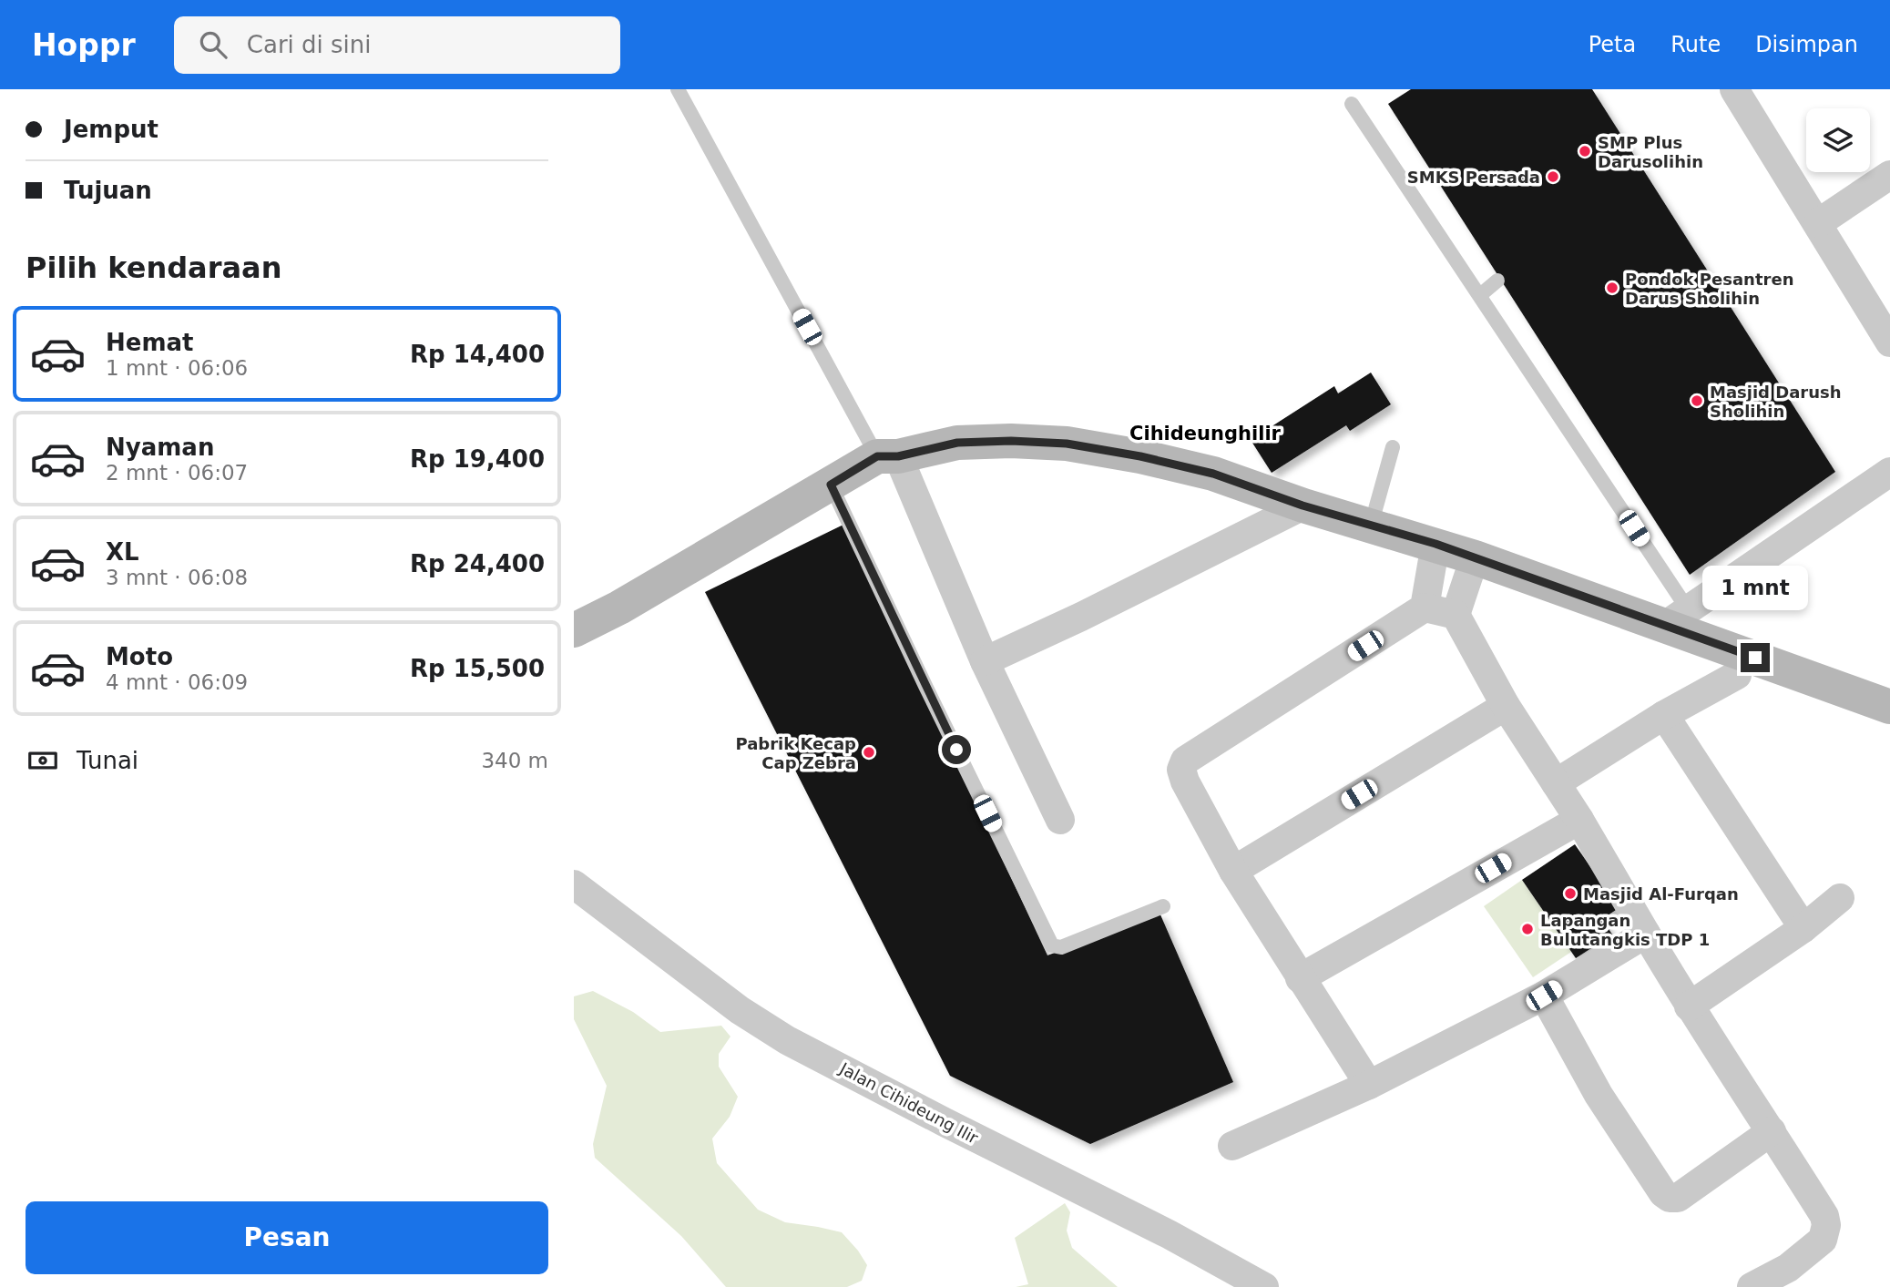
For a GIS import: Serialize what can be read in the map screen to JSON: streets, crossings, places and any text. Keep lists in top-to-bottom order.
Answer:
{
  "streets": {
    "street": ["Jalan Cihideung Ilir"]
  },
  "districts": ["Cihideunghilir"],
  "places": [
    "SMP Plus Darusolihin",
    "SMKS Persada",
    "Pondok Pesantren Darus Sholihin",
    "Masjid Darush Sholihin",
    "Pabrik Kecap Cap Zebra",
    "Masjid Al-Furqan",
    "Lapangan Bulutangkis TDP 1"
  ],
  "page": {
    "header": "Hoppr",
    "search": "Cari di sini",
    "nav": ["Peta", "Rute", "Disimpan"],
    "banner": ["Jemput", "Tujuan"],
    "heading": "Pilih kendaraan",
    "list": [
      {
        "name": "Hemat",
        "note": "1 mnt · 06:06",
        "value": "Rp 14,400"
      },
      {
        "name": "Nyaman",
        "note": "2 mnt · 06:07",
        "value": "Rp 19,400"
      },
      {
        "name": "XL",
        "note": "3 mnt · 06:08",
        "value": "Rp 24,400"
      },
      {
        "name": "Moto",
        "note": "4 mnt · 06:09",
        "value": "Rp 15,500"
      }
    ],
    "bubble": "1 mnt",
    "pay": ["Tunai", "340 m"],
    "buttons": "Pesan"
  }
}
